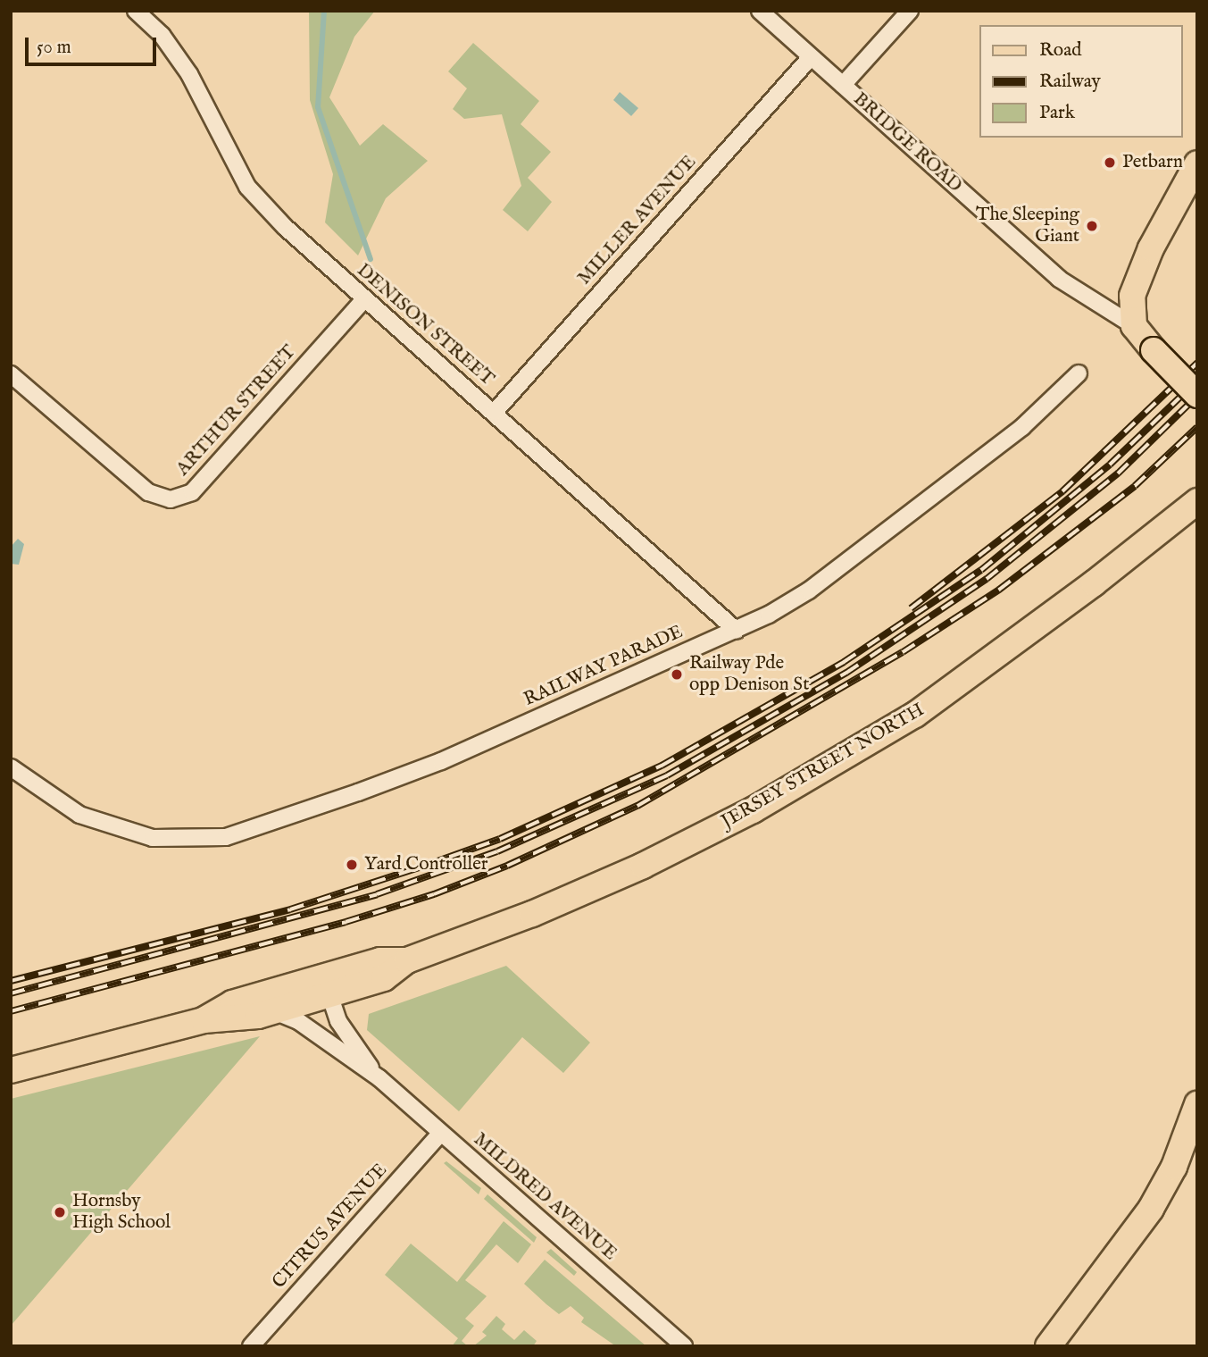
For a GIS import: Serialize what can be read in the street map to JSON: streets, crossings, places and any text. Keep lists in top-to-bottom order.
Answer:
{
  "streets": {
    "main road": ["BRIDGE ROAD", "JERSEY STREET NORTH"],
    "street": [
      "MILLER AVENUE",
      "DENISON STREET",
      "ARTHUR STREET",
      "RAILWAY PARADE",
      "MILDRED AVENUE",
      "CITRUS AVENUE"
    ]
  },
  "crossings": [
    ["BRIDGE ROAD", "MILLER AVENUE"],
    ["MILLER AVENUE", "DENISON STREET"],
    ["DENISON STREET", "ARTHUR STREET"],
    ["DENISON STREET", "RAILWAY PARADE"],
    ["JERSEY STREET NORTH", "MILDRED AVENUE"],
    ["MILDRED AVENUE", "CITRUS AVENUE"]
  ],
  "places": [
    "Petbarn",
    "The Sleeping Giant",
    "Railway Pde opp Denison St",
    "Yard Controller",
    "Hornsby High School"
  ],
  "legend": ["Road", "Railway", "Park"],
  "scale_bar": "50 m"
}
